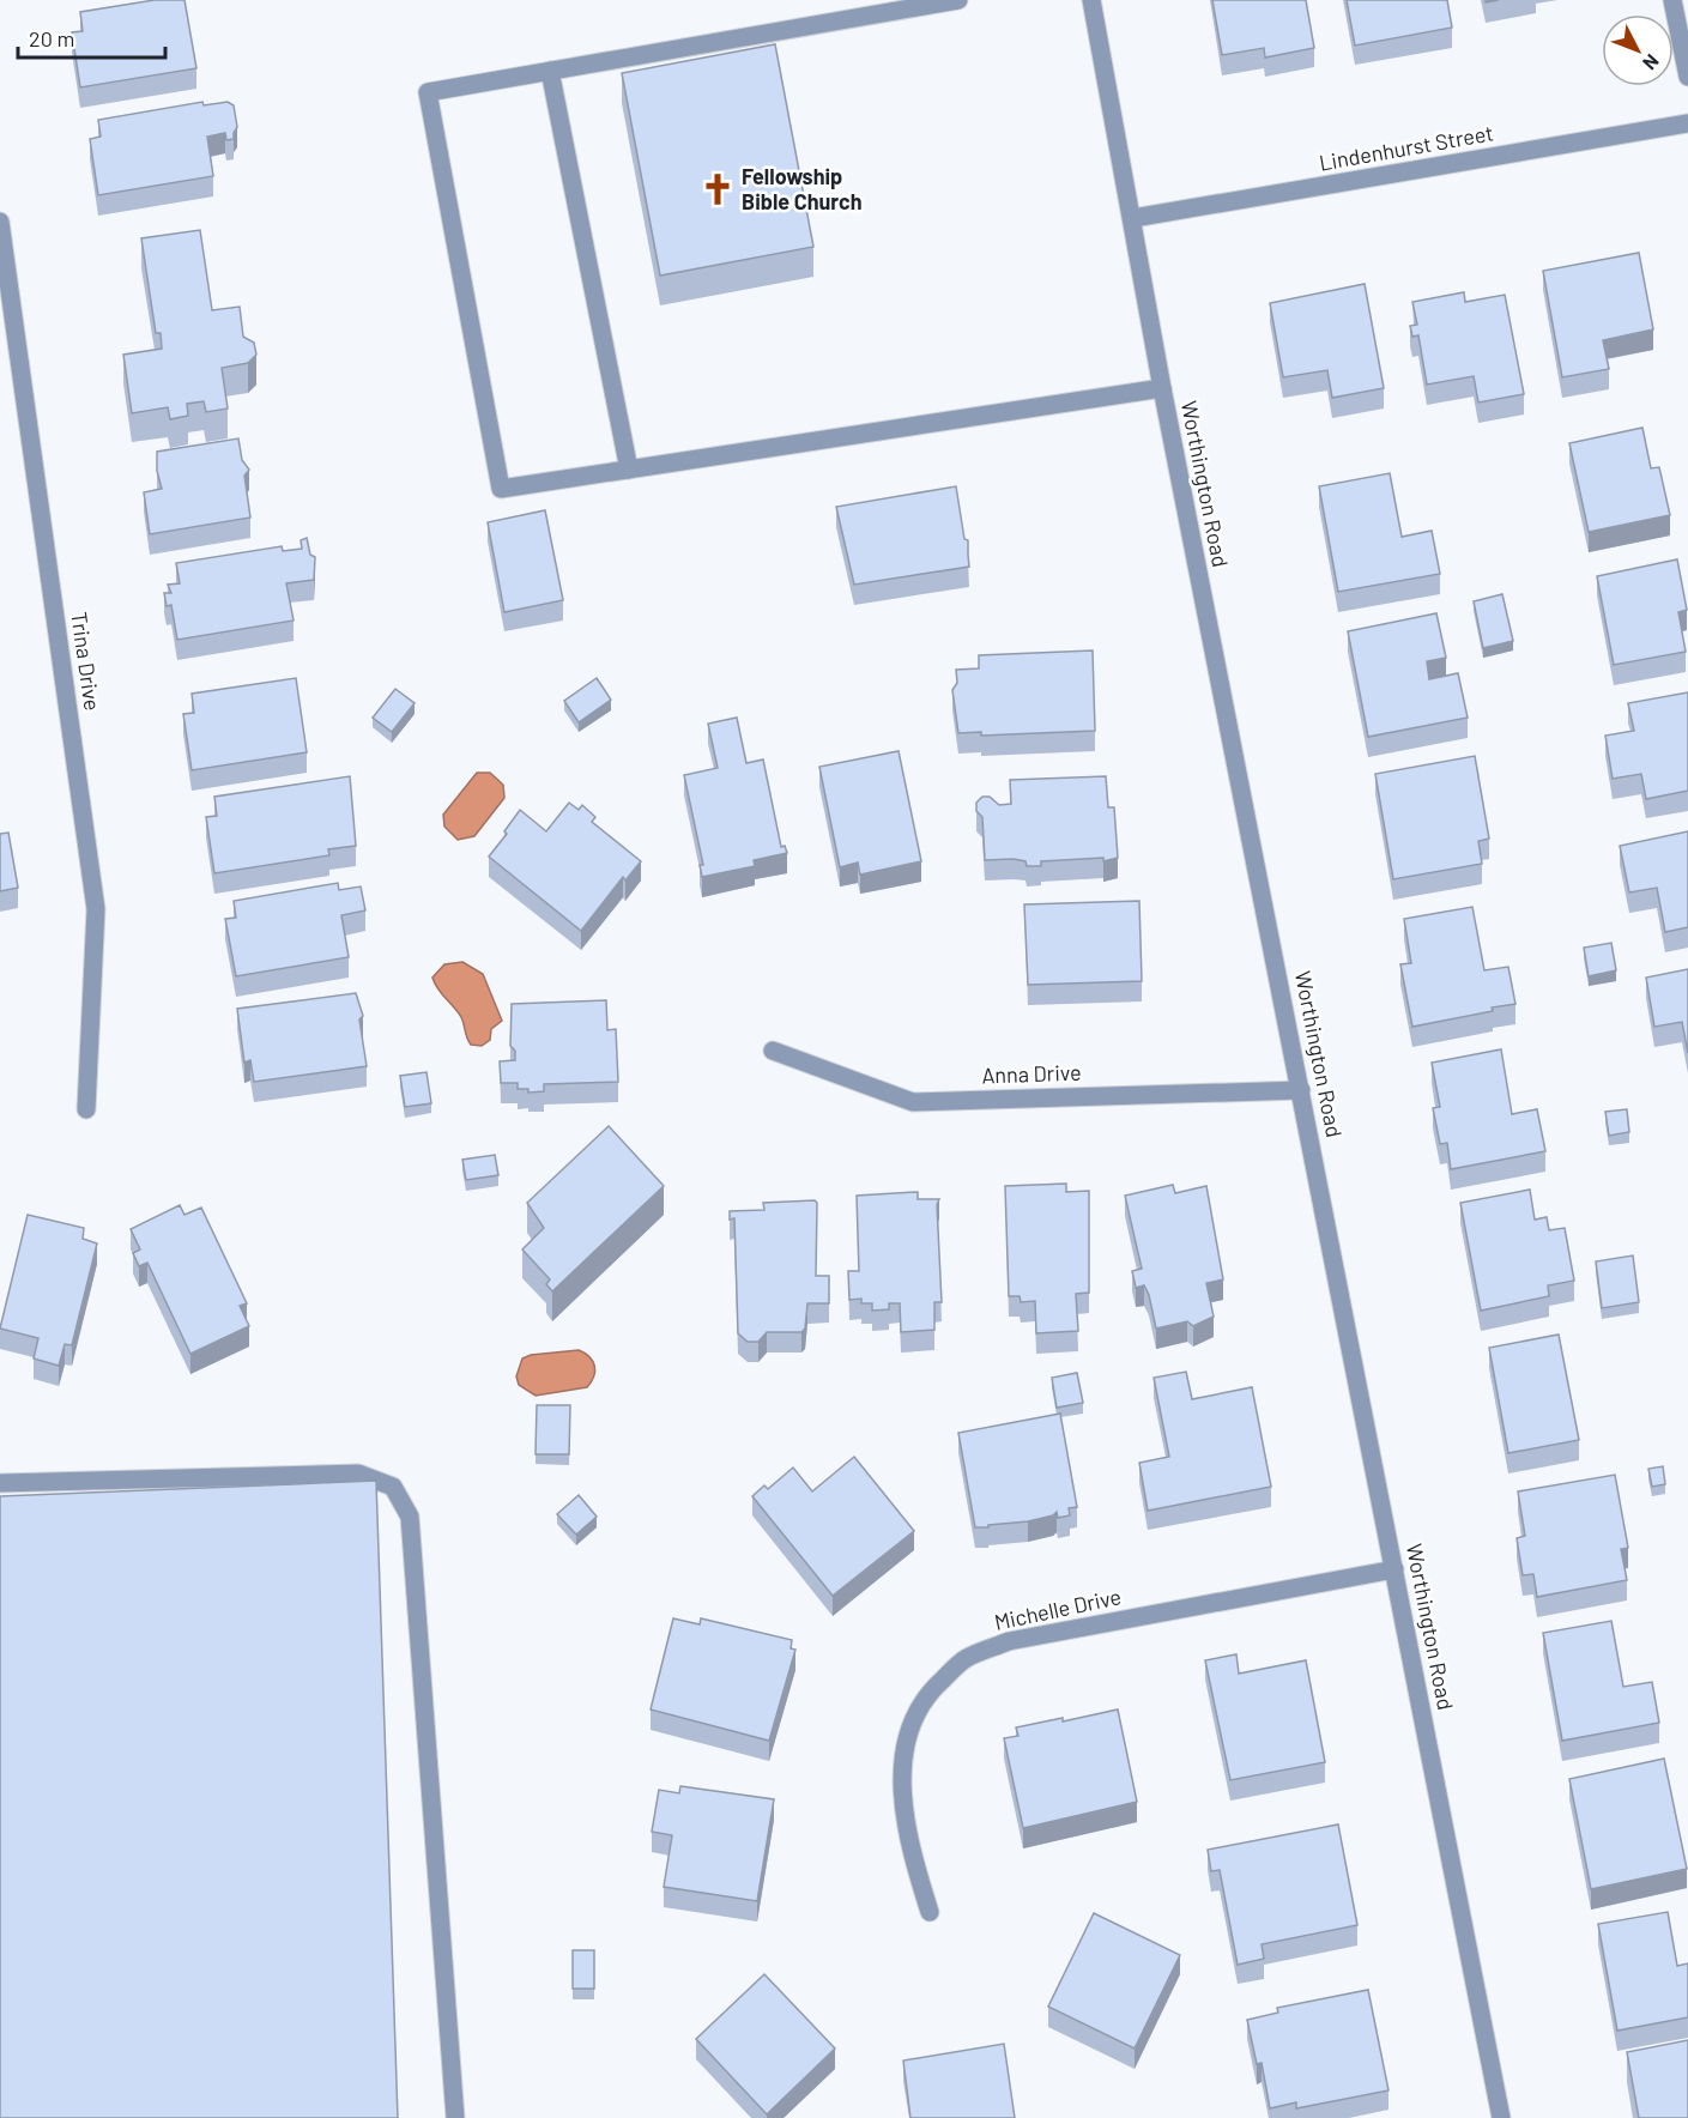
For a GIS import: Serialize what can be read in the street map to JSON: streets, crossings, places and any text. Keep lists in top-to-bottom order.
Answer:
{
  "streets": {
    "street": [
      "Lindenhurst Street",
      "Worthington Road",
      "Trina Drive",
      "Anna Drive",
      "Michelle Drive"
    ]
  },
  "crossings": [
    ["Lindenhurst Street", "Worthington Road"],
    ["Worthington Road", "Anna Drive"],
    ["Worthington Road", "Michelle Drive"]
  ],
  "places": {
    "church": ["Fellowship Bible Church"]
  },
  "scale_bar": "20 m",
  "north": "bottom right"
}
